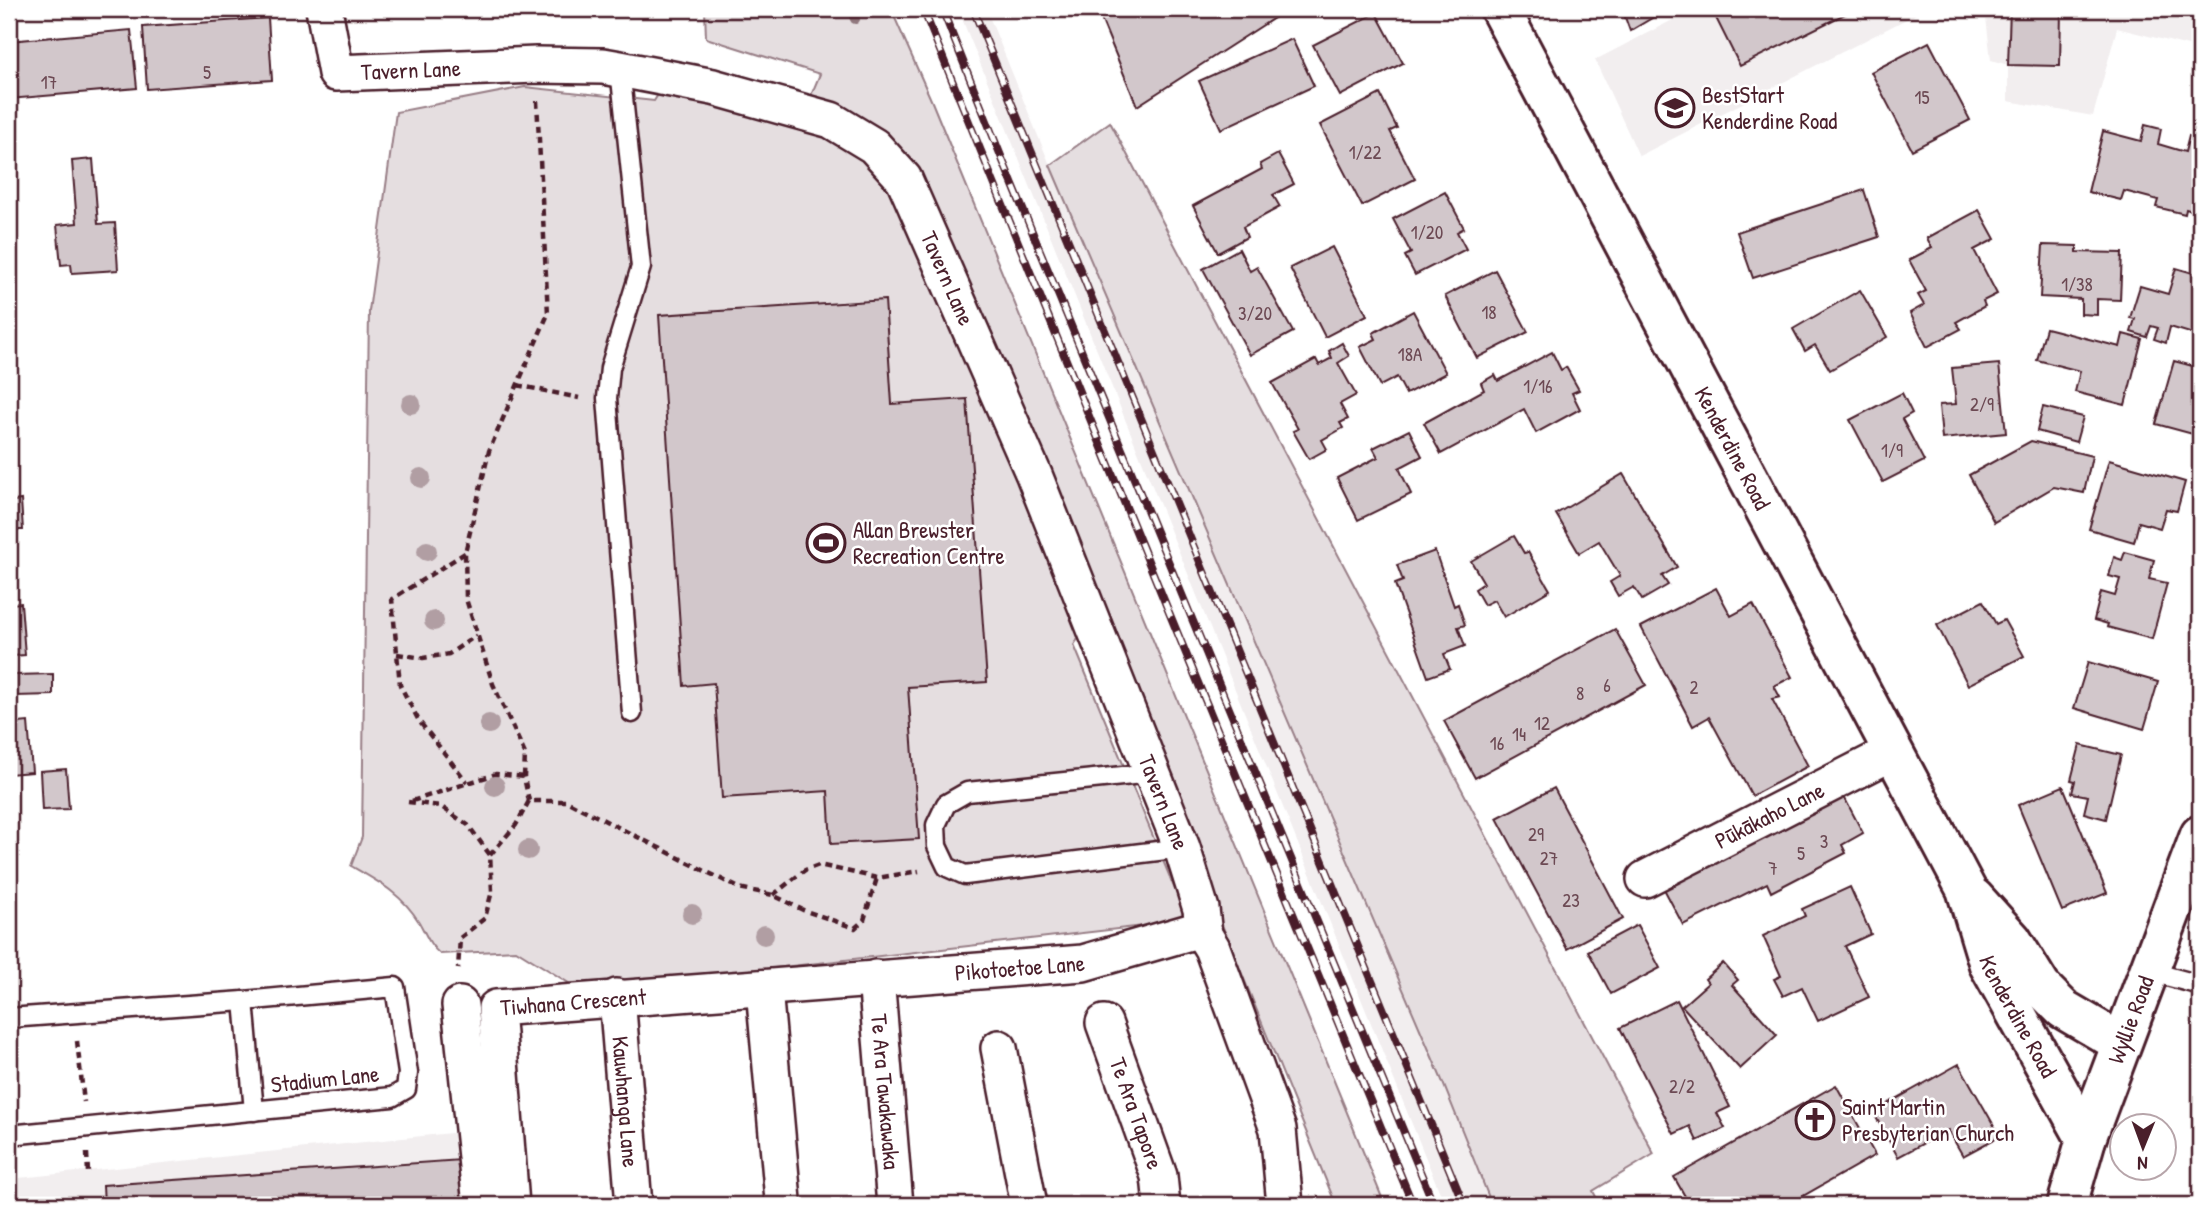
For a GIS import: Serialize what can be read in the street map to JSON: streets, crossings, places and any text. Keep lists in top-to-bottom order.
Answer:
{
  "streets": {
    "street": [
      "Tavern Lane",
      "Kenderdine Road",
      "Pūkākaho Lane",
      "Pikotoetoe Lane",
      "Tiwhana Crescent",
      "Wyllie Road",
      "Te Ara Tawakawaka",
      "Kauwhanga Lane",
      "Te Ara Tapore"
    ],
    "lane": ["Stadium Lane"]
  },
  "crossings": [
    ["Tavern Lane", "Pikotoetoe Lane"],
    ["Kenderdine Road", "Pūkākaho Lane"],
    ["Kenderdine Road", "Wyllie Road"],
    ["Pikotoetoe Lane", "Tiwhana Crescent"],
    ["Pikotoetoe Lane", "Te Ara Tawakawaka"],
    ["Tiwhana Crescent", "Kauwhanga Lane"]
  ],
  "places": {
    "school or university": ["BestStart Kenderdine Road"],
    "sports": ["Allan Brewster Recreation Centre"],
    "church": ["Saint Martin Presbyterian Church"]
  },
  "house_numbers": [
    "5",
    "17",
    "15",
    "1/22",
    "1/20",
    "1/38",
    "18",
    "3/20",
    "18A",
    "1/16",
    "2/9",
    "1/9",
    "6",
    "2",
    "8",
    "12",
    "14",
    "16",
    "29",
    "3",
    "5",
    "27",
    "7",
    "23",
    "2/2"
  ],
  "north": "bottom"
}
